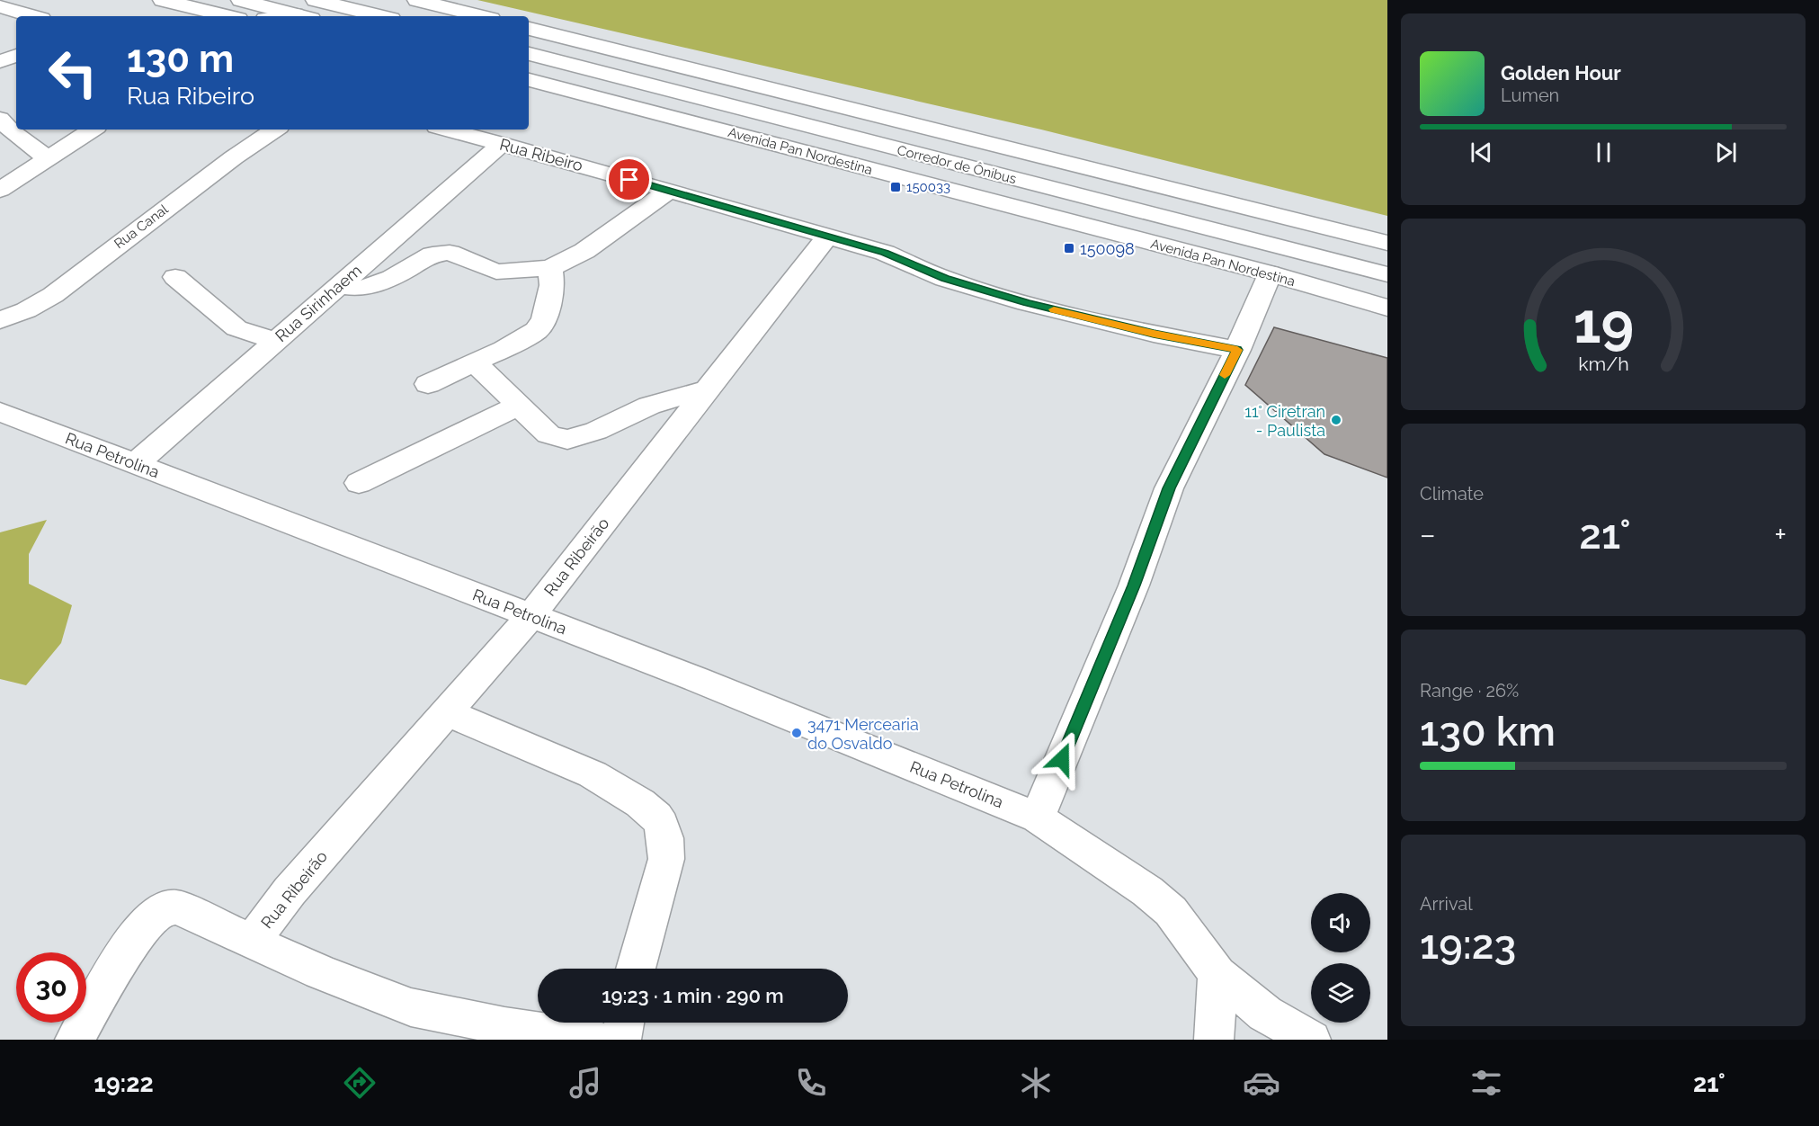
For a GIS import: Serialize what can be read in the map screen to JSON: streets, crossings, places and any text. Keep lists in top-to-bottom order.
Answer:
{
  "streets": {
    "main road": [
      "Avenida Pan Nordestina",
      "Rua Ribeiro",
      "Corredor de Ônibus",
      "Rua Canal",
      "Rua Sirinhaem",
      "Rua Petrolina",
      "Rua Ribeirão"
    ]
  },
  "crossings": [
    ["Rua Ribeiro", "Rua Sirinhaem"],
    ["Rua Ribeiro", "Rua Ribeirão"],
    ["Rua Sirinhaem", "Rua Petrolina"],
    ["Rua Petrolina", "Rua Ribeirão"]
  ],
  "places": {
    "transit": ["150033", "150098"],
    "other": ["11° Ciretran - Paulista", "3471 Mercearia do Osvaldo"]
  },
  "page": {
    "turn": ["130 m", "Rua Ribeiro"],
    "song": ["Golden Hour", "Lumen"],
    "tile": [
      "Climate",
      ["Range · 26%", "130 km"],
      ["Arrival", "19:23"]
    ],
    "heat": ["−", "21°", "+"],
    "limit": "30",
    "trip": "19:23 · 1 min · 290 m",
    "tabs": ["19:22", "21°"],
    "gauge": ["19", "km/h"]
  }
}
